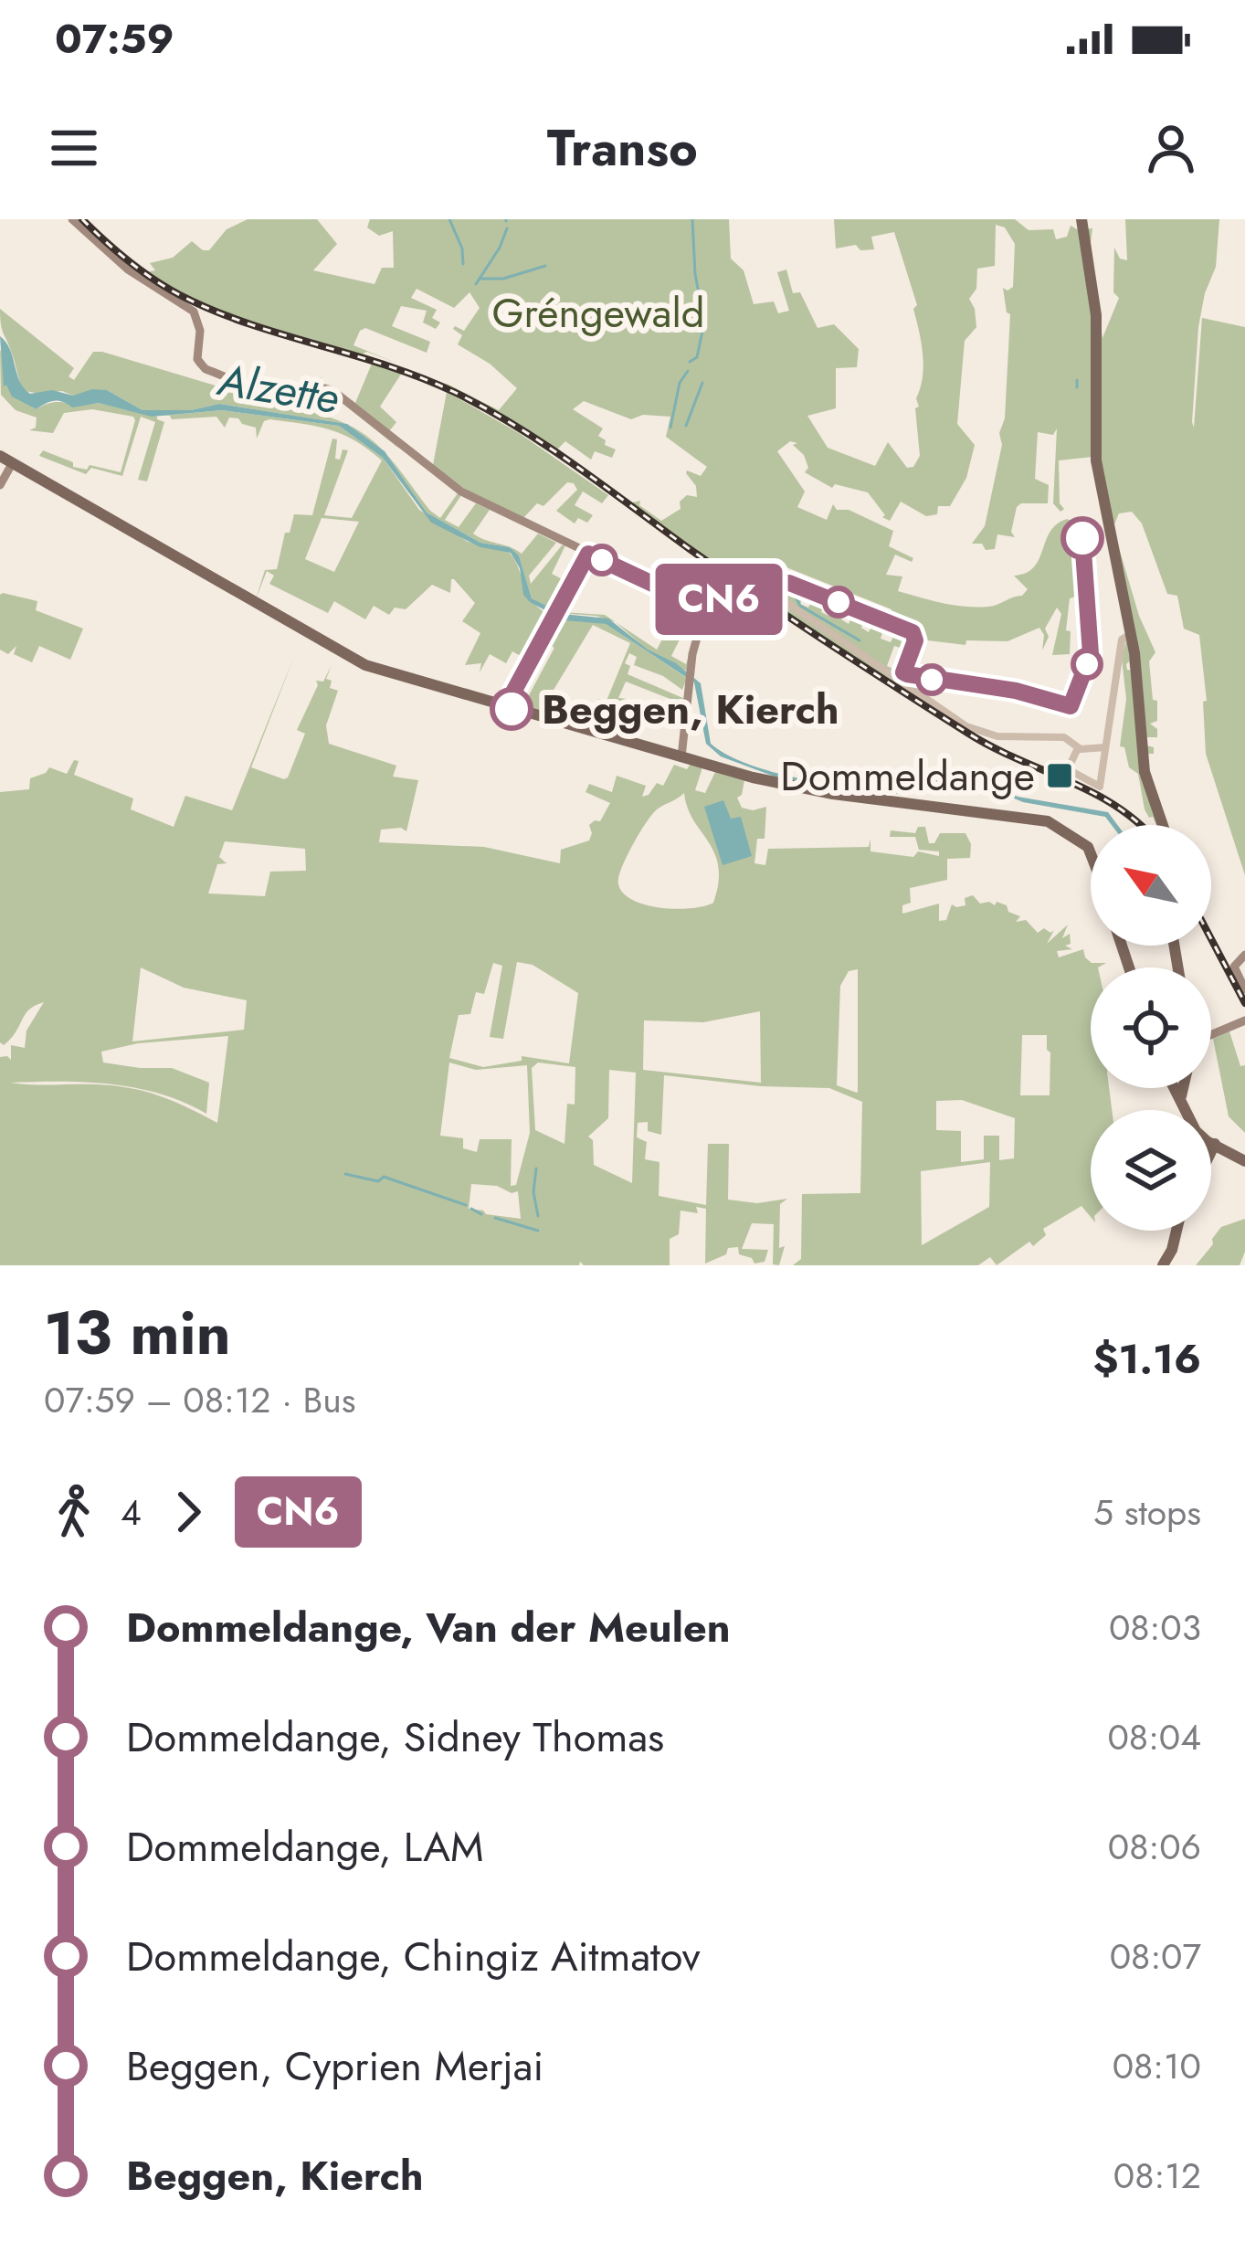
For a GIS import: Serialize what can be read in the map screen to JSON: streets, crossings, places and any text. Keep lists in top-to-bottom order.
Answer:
{
  "water": ["Alzette"],
  "parks": ["Gréngewald"],
  "places": {
    "other": ["Beggen, Kierch"],
    "transit": ["Dommeldange"]
  },
  "lines": ["bus line CN6"],
  "north": "top left",
  "page": {
    "status": "07:59",
    "header": "Transo",
    "on_map": "CN6",
    "heading": ["13 min", "07:59 – 08:12 · Bus", "$1.16"],
    "legs": ["4", "CN6", "5 stops"],
    "list": [
      {
        "name": "Dommeldange, Van der Meulen",
        "value": "08:03"
      },
      {
        "name": "Dommeldange, Sidney Thomas",
        "value": "08:04"
      },
      {
        "name": "Dommeldange, LAM",
        "value": "08:06"
      },
      {
        "name": "Dommeldange, Chingiz Aitmatov",
        "value": "08:07"
      },
      {
        "name": "Beggen, Cyprien Merjai",
        "value": "08:10"
      },
      {
        "name": "Beggen, Kierch",
        "value": "08:12"
      }
    ]
  }
}
